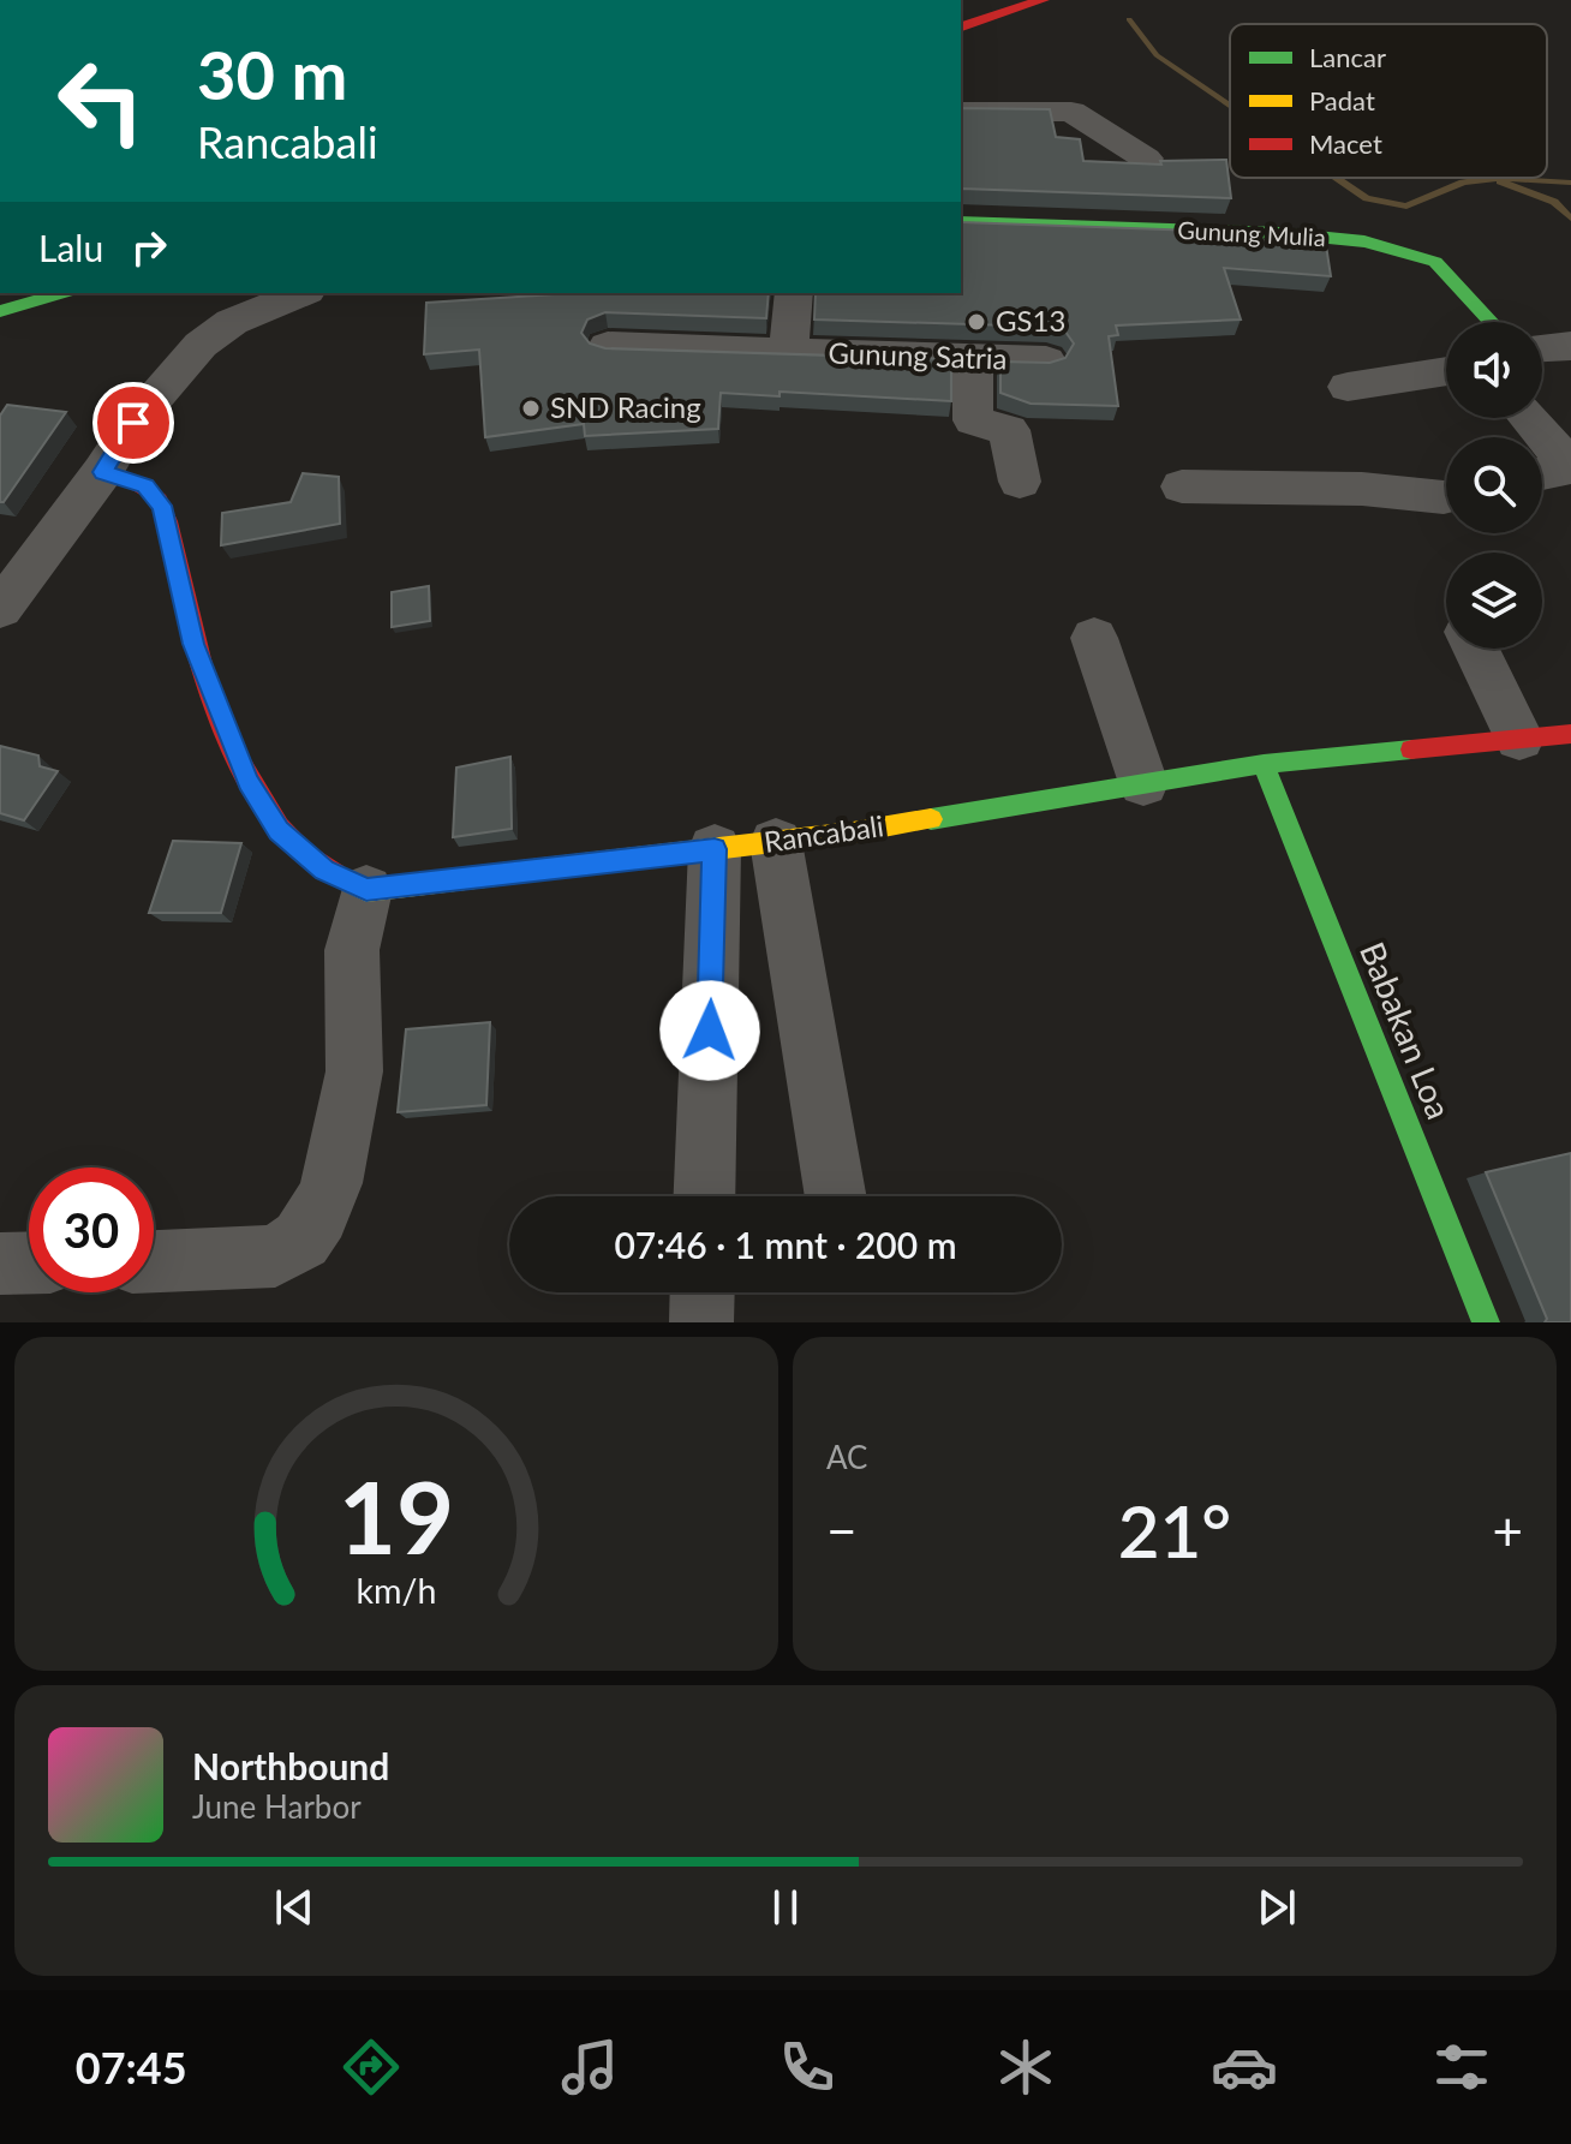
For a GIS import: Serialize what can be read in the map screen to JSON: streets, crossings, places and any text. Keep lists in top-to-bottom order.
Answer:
{
  "streets": {
    "main road": ["Gunung Mulia", "Rancabali", "Babakan Loa"],
    "street": ["Gunung Satria"]
  },
  "crossings": [
    ["Rancabali", "Babakan Loa"]
  ],
  "places": ["GS13", "SND Racing"],
  "legend": ["Lancar", "Padat", "Macet"],
  "page": {
    "turn": ["30 m", "Rancabali"],
    "then": "Lalu",
    "limit": "30",
    "trip": "07:46 · 1 mnt · 200 m",
    "tile": "AC",
    "heat": ["−", "21°", "+"],
    "song": ["Northbound", "June Harbor"],
    "tabs": "07:45",
    "gauge": ["19", "km/h"]
  }
}
